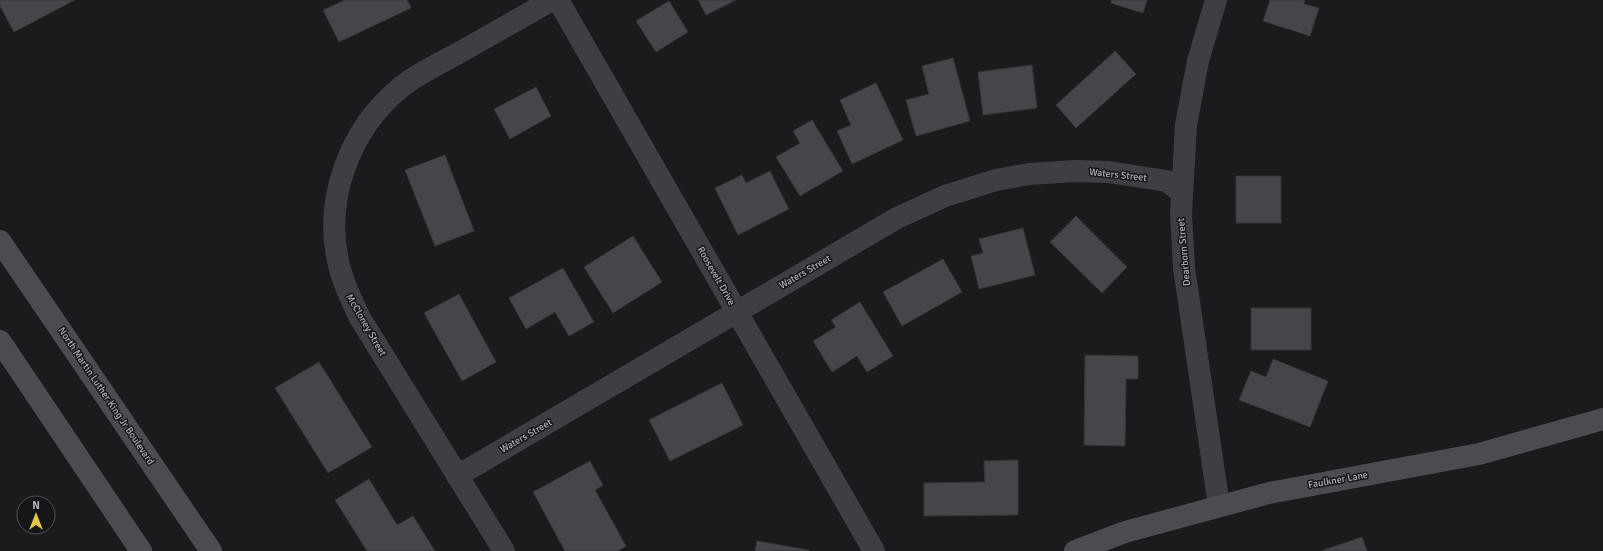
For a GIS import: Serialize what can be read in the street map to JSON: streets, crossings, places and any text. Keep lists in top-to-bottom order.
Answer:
{
  "streets": {
    "main road": ["North Martin Luther King Jr Boulevard", "Faulkner Lane"],
    "street": [
      "Waters Street",
      "Dearborn Street",
      "Roosevelt Drive",
      "McCloney Street"
    ]
  },
  "crossings": [
    ["Waters Street", "Dearborn Street"],
    ["Waters Street", "Roosevelt Drive"],
    ["Waters Street", "McCloney Street"],
    ["Dearborn Street", "Faulkner Lane"]
  ],
  "north": "top"
}
